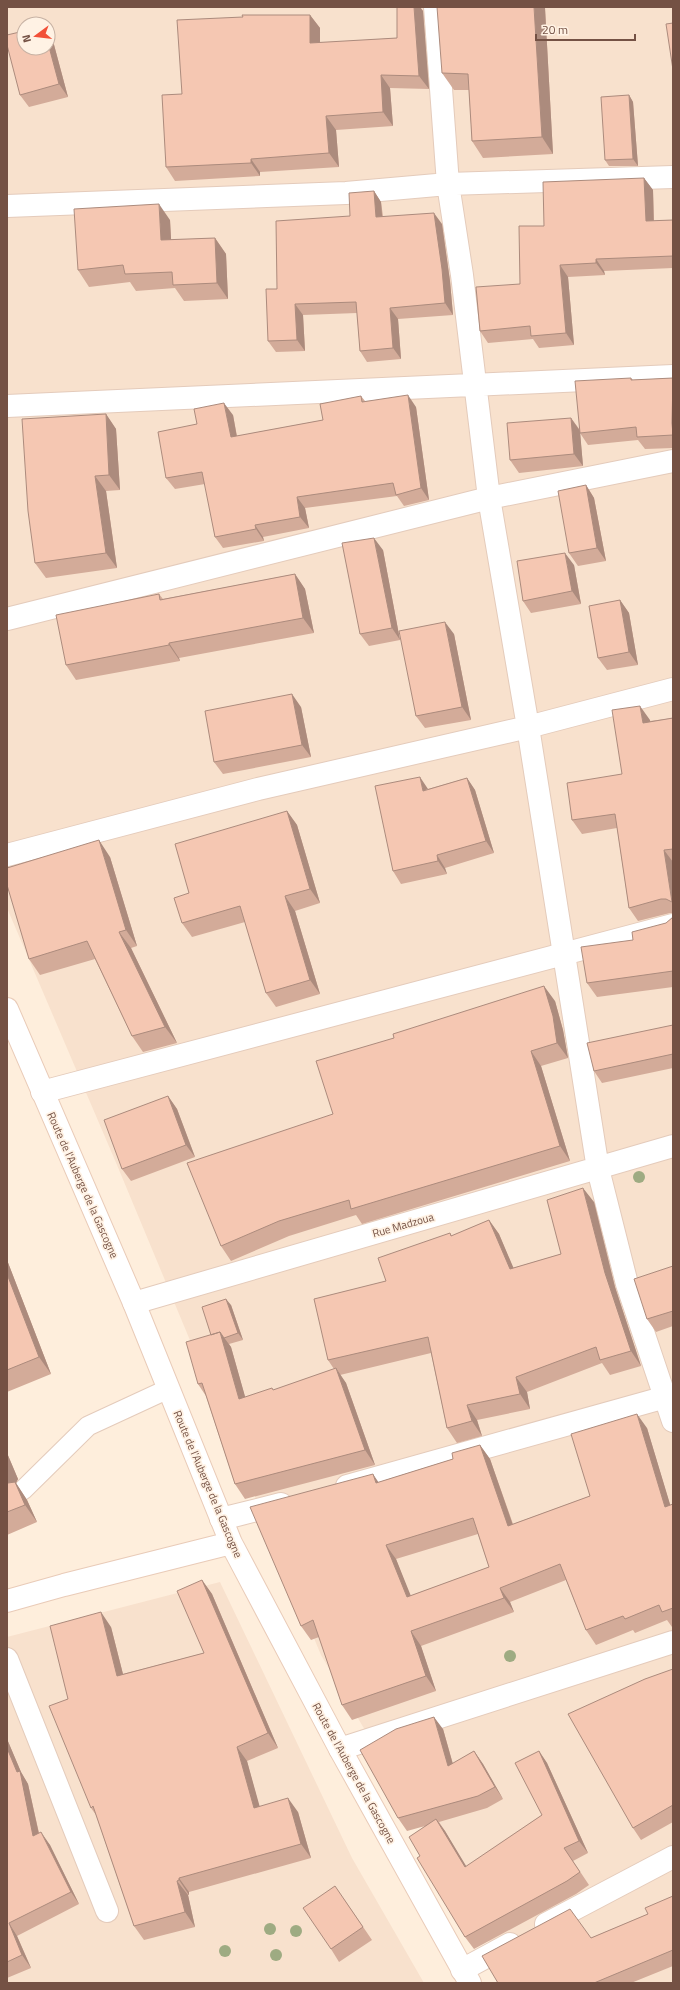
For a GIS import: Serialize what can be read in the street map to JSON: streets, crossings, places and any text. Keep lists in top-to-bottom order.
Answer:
{
  "streets": {
    "street": ["Route de l'Auberge de la Gascogne", "Rue Madzoua"]
  },
  "crossings": [
    ["Route de l'Auberge de la Gascogne", "Rue Madzoua"]
  ],
  "scale_bar": "20 m",
  "north": "left"
}
